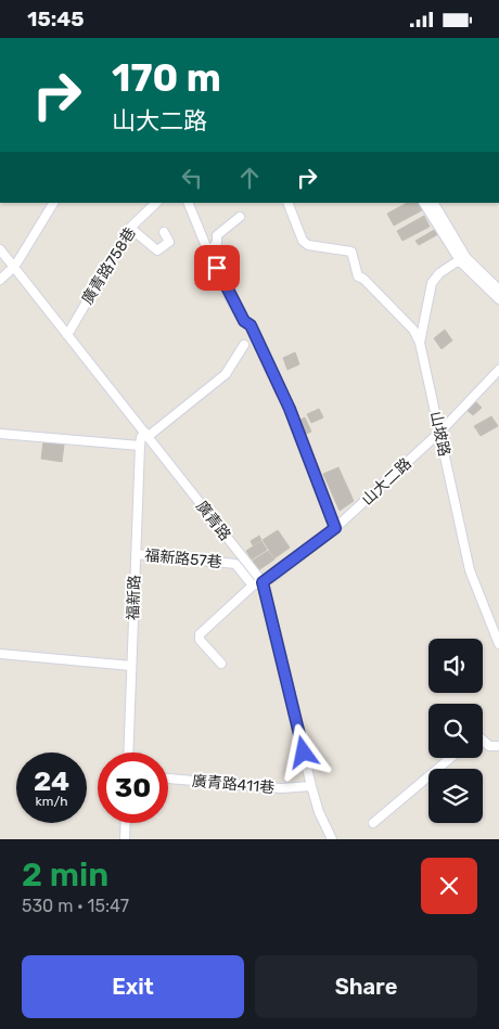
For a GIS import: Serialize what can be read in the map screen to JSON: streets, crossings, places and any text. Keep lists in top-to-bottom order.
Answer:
{
  "streets": {
    "street": [
      "廣青路758巷",
      "山坡路",
      "山大二路",
      "廣青路",
      "福新路57巷",
      "福新路",
      "廣青路411巷"
    ]
  },
  "crossings": [
    ["廣青路758巷", "廣青路"],
    ["山坡路", "山大二路"],
    ["山大二路", "廣青路"],
    ["山大二路", "福新路57巷"],
    ["廣青路", "福新路"],
    ["廣青路", "廣青路411巷"],
    ["福新路57巷", "福新路"]
  ],
  "page": {
    "status": "15:45",
    "turn": ["170 m", "山大二路"],
    "speed": "24 km/h",
    "limit": "30",
    "heading": ["2 min", "530 m · 15:47"],
    "buttons": ["Exit", "Share"]
  }
}
